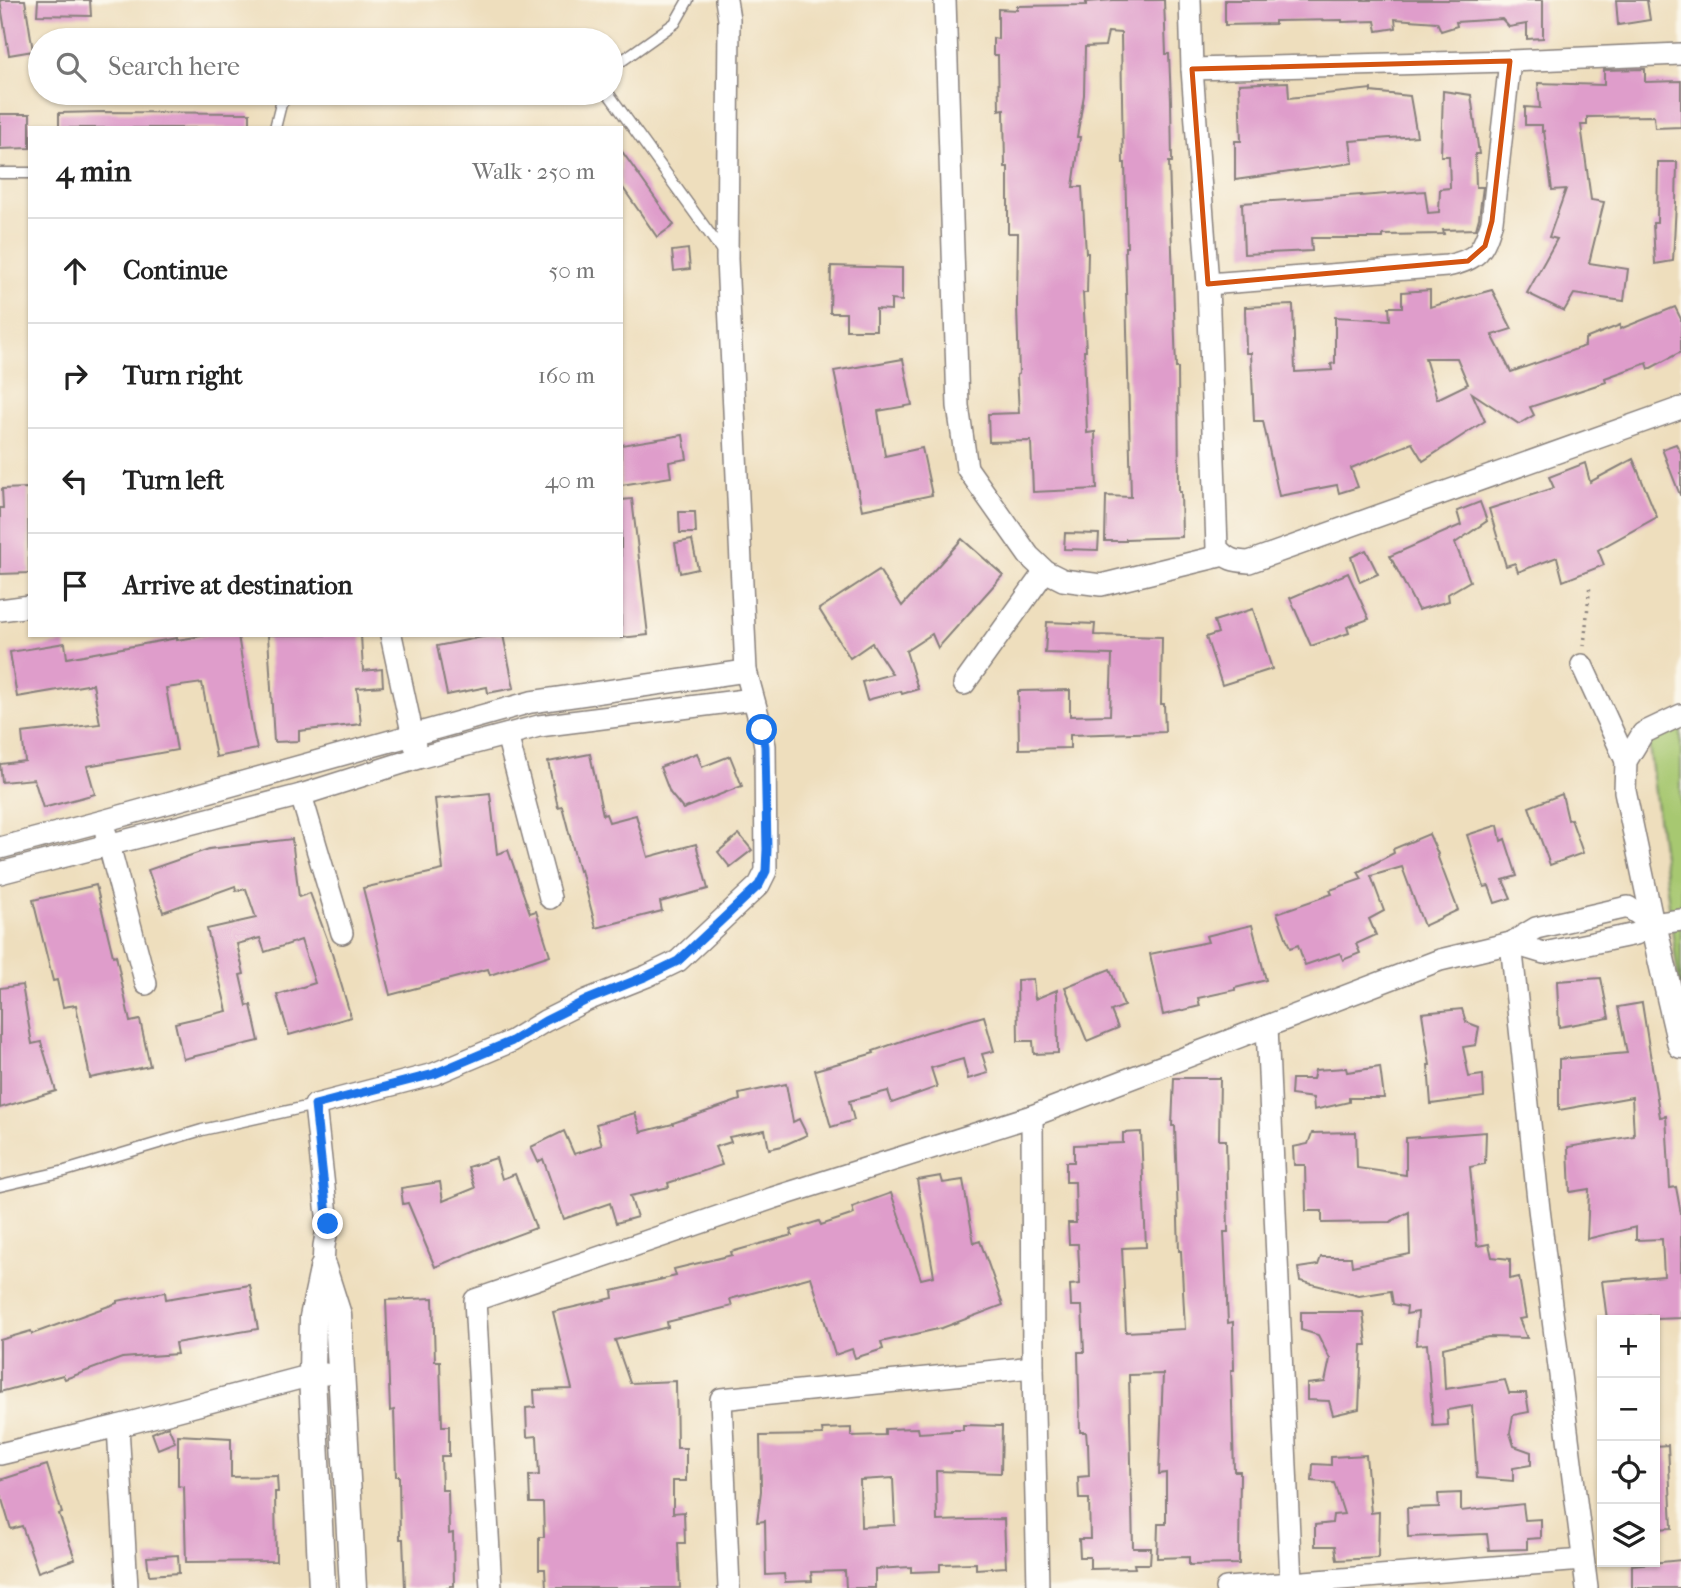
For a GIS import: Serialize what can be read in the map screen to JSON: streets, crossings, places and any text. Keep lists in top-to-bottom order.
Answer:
{
  "page": {
    "search": "Search here",
    "heading": ["4 min", "Walk · 250 m"],
    "list": [
      ["Continue", "50 m"],
      ["Turn right", "160 m"],
      ["Turn left", "40 m"],
      "Arrive at destination"
    ],
    "map_buttons": ["+", "−"]
  }
}
